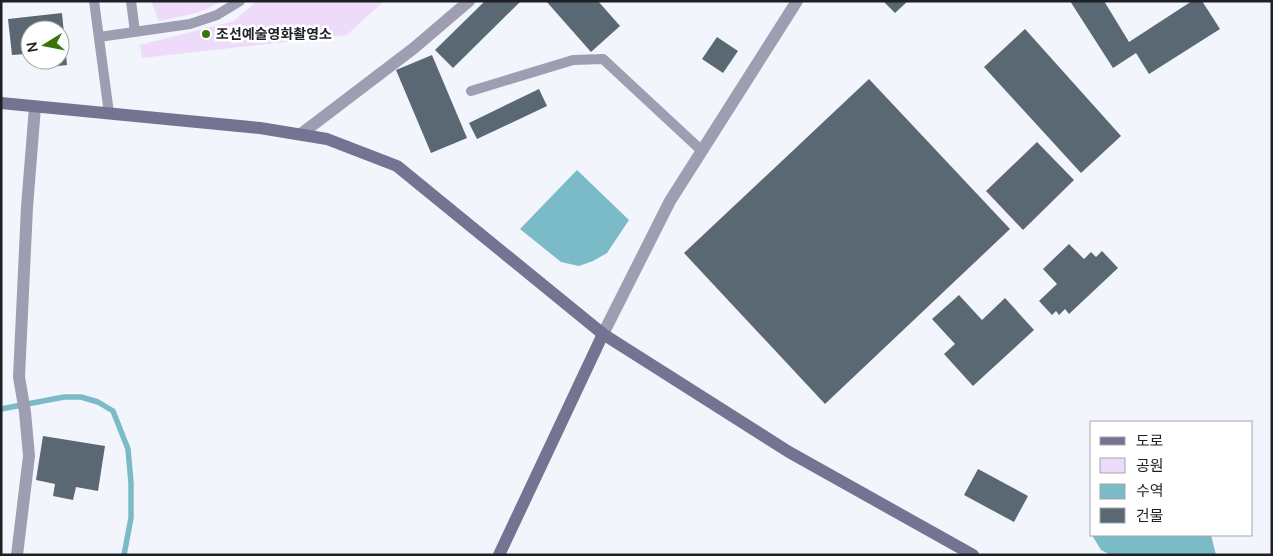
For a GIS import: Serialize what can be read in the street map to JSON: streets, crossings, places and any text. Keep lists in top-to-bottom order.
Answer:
{
  "places": ["조선예술영화촬영소"],
  "legend": [
    "도로",
    "공원",
    "수역",
    "건물"
  ],
  "north": "left"
}
